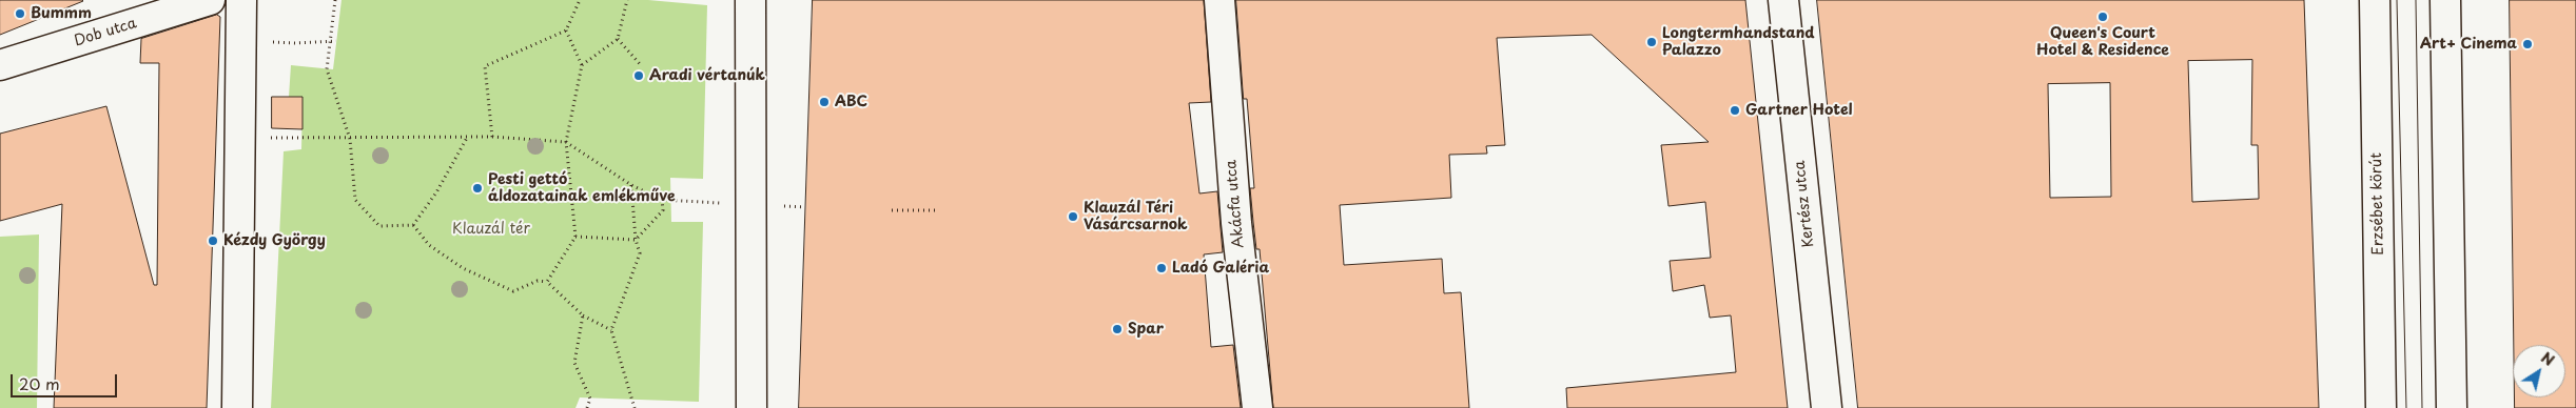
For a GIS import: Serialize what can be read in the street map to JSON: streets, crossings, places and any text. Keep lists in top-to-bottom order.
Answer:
{
  "streets": {
    "street": [
      "Dob utca",
      "Akácfa utca",
      "Kertész utca",
      "Erzsébet körút"
    ]
  },
  "parks": ["Klauzál tér"],
  "places": [
    "Bummm",
    "Queen's Court Hotel & Residence",
    "Longtermhandstand Palazzo",
    "Art+ Cinema",
    "Aradi vértanúk",
    "ABC",
    "Gartner Hotel",
    "Pesti gettó áldozatainak emlékműve",
    "Klauzál Téri Vásárcsarnok",
    "Kézdy György",
    "Ladó Galéria",
    "Spar"
  ],
  "scale_bar": "20 m",
  "north": "top right"
}
